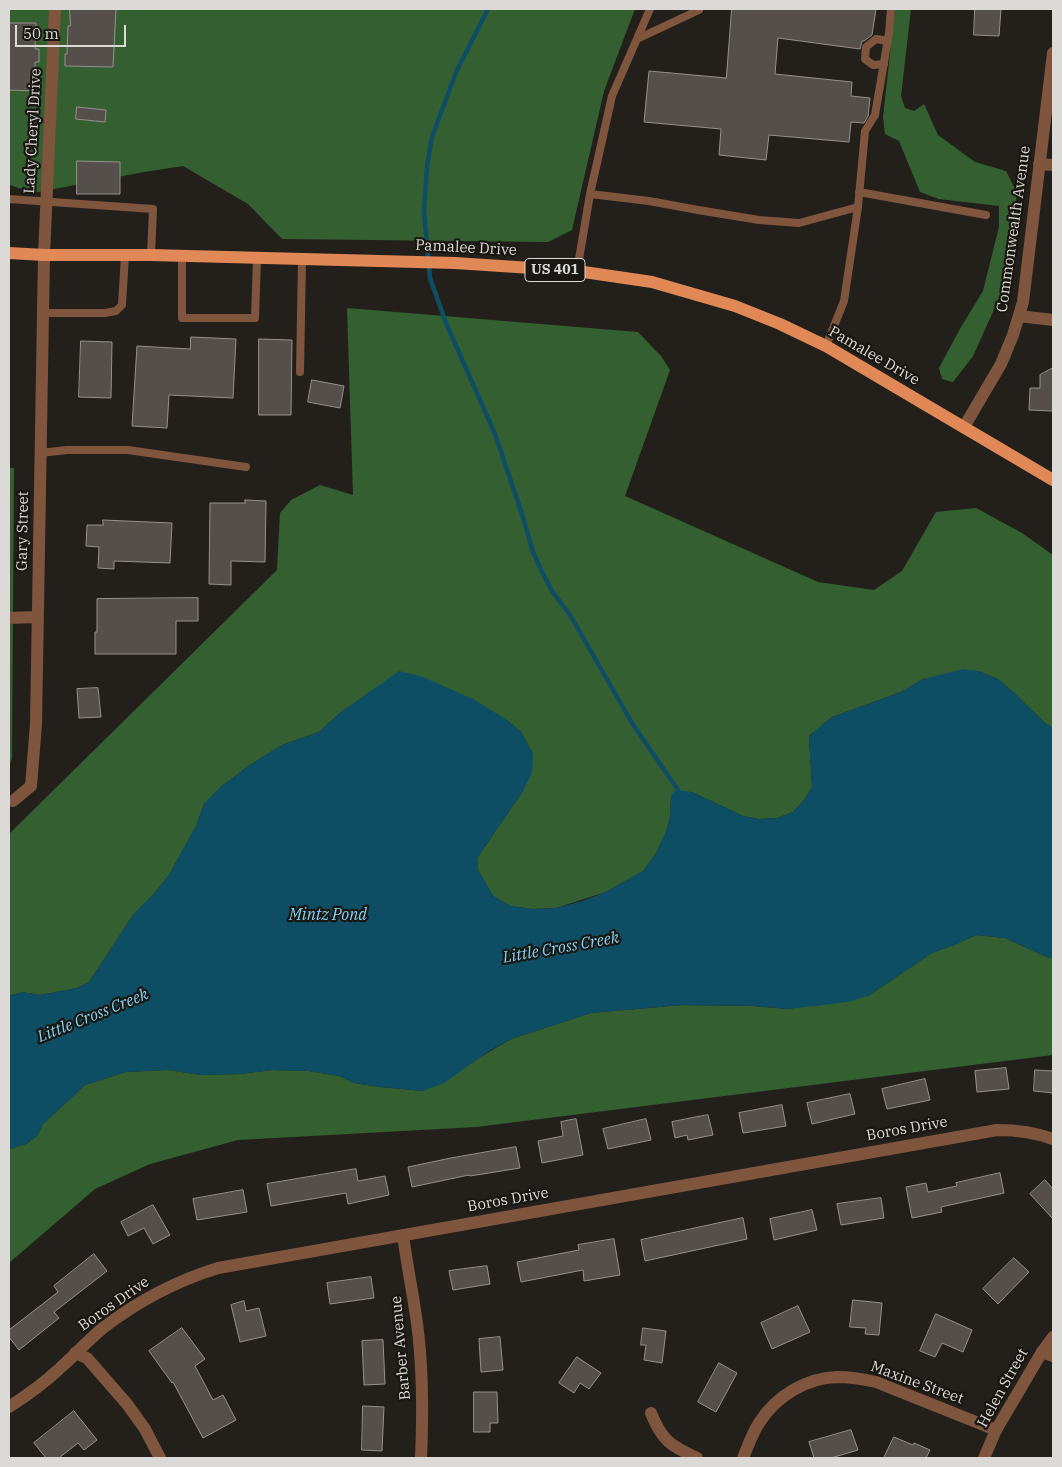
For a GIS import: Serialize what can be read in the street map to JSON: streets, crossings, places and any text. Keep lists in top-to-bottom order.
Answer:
{
  "streets": {
    "main road": ["Pamalee Drive", "US 401"],
    "street": [
      "Lady Cheryl Drive",
      "Commonwealth Avenue",
      "Gary Street",
      "Boros Drive",
      "Barber Avenue",
      "Maxine Street",
      "Helen Street"
    ]
  },
  "crossings": [
    ["Lady Cheryl Drive", "Pamalee Drive"],
    ["Lady Cheryl Drive", "Gary Street"],
    ["Commonwealth Avenue", "Pamalee Drive"],
    ["Pamalee Drive", "Gary Street"],
    ["Boros Drive", "Barber Avenue"],
    ["Maxine Street", "Helen Street"]
  ],
  "water": ["Mintz Pond", "Little Cross Creek"],
  "scale_bar": "50 m"
}
